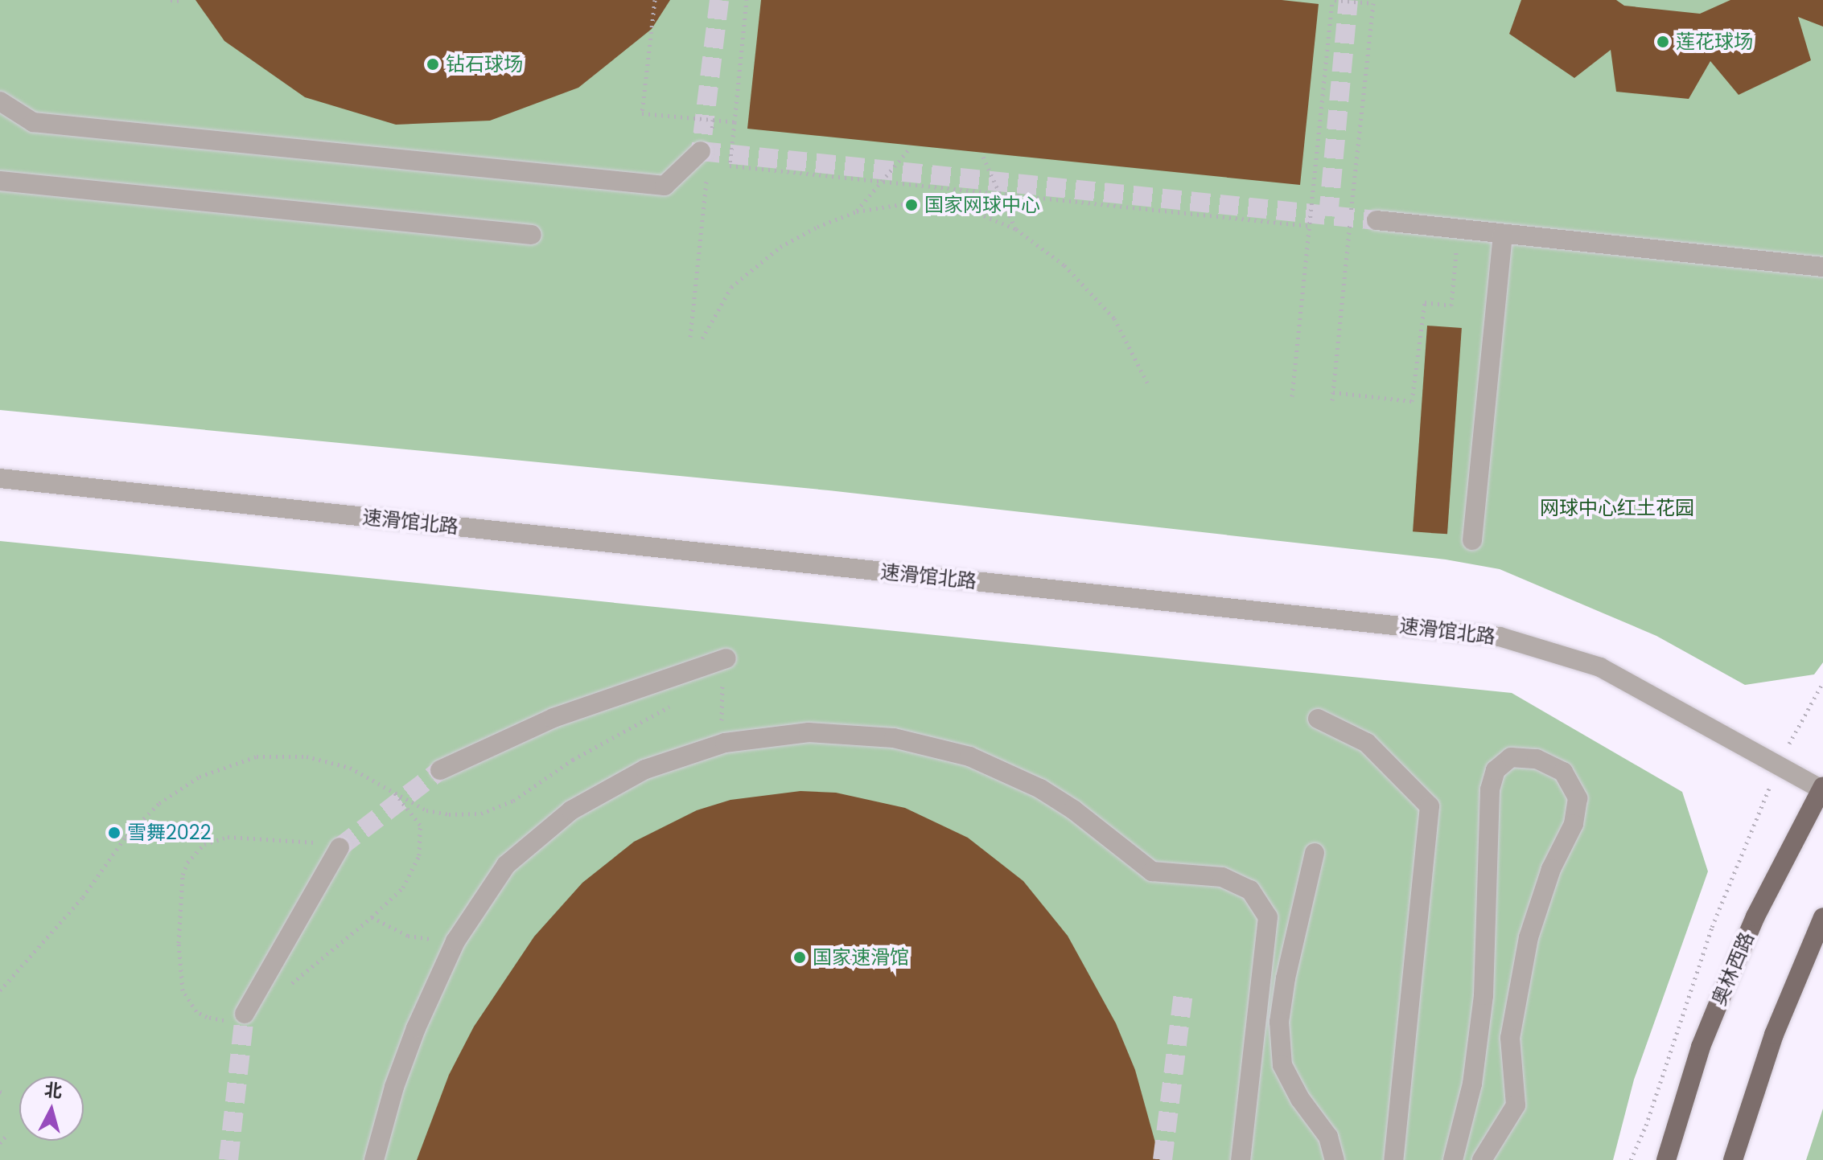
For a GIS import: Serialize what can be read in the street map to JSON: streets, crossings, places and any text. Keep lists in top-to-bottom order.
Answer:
{
  "streets": {
    "main road": ["奥林西路"],
    "street": ["速滑馆北路"]
  },
  "crossings": [
    ["速滑馆北路", "奥林西路"]
  ],
  "parks": ["网球中心红土花园"],
  "places": [
    "莲花球场",
    "钻石球场",
    "国家网球中心",
    "雪舞2022",
    "国家速滑馆"
  ],
  "north": "top"
}
